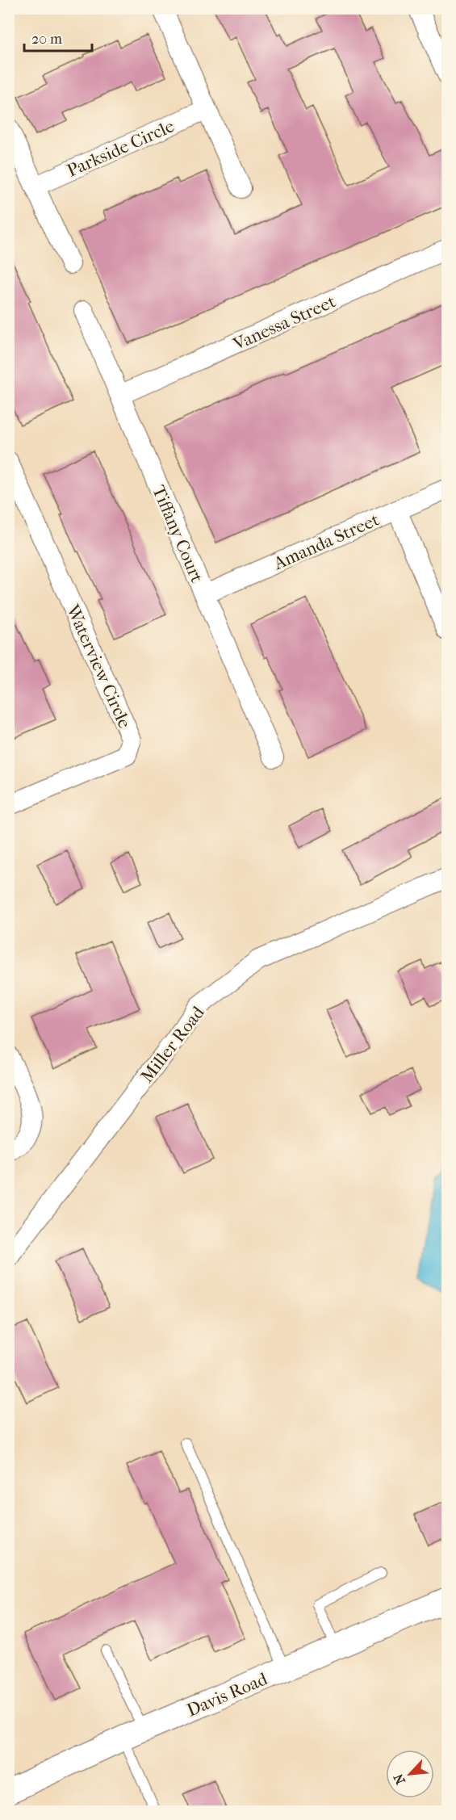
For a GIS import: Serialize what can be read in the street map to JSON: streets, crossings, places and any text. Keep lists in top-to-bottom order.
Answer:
{
  "streets": {
    "street": [
      "Parkside Circle",
      "Vanessa Street",
      "Tiffany Court",
      "Amanda Street",
      "Waterview Circle",
      "Miller Road",
      "Davis Road"
    ]
  },
  "crossings": [
    ["Vanessa Street", "Tiffany Court"],
    ["Tiffany Court", "Amanda Street"]
  ],
  "scale_bar": "20 m",
  "north": "bottom left"
}
